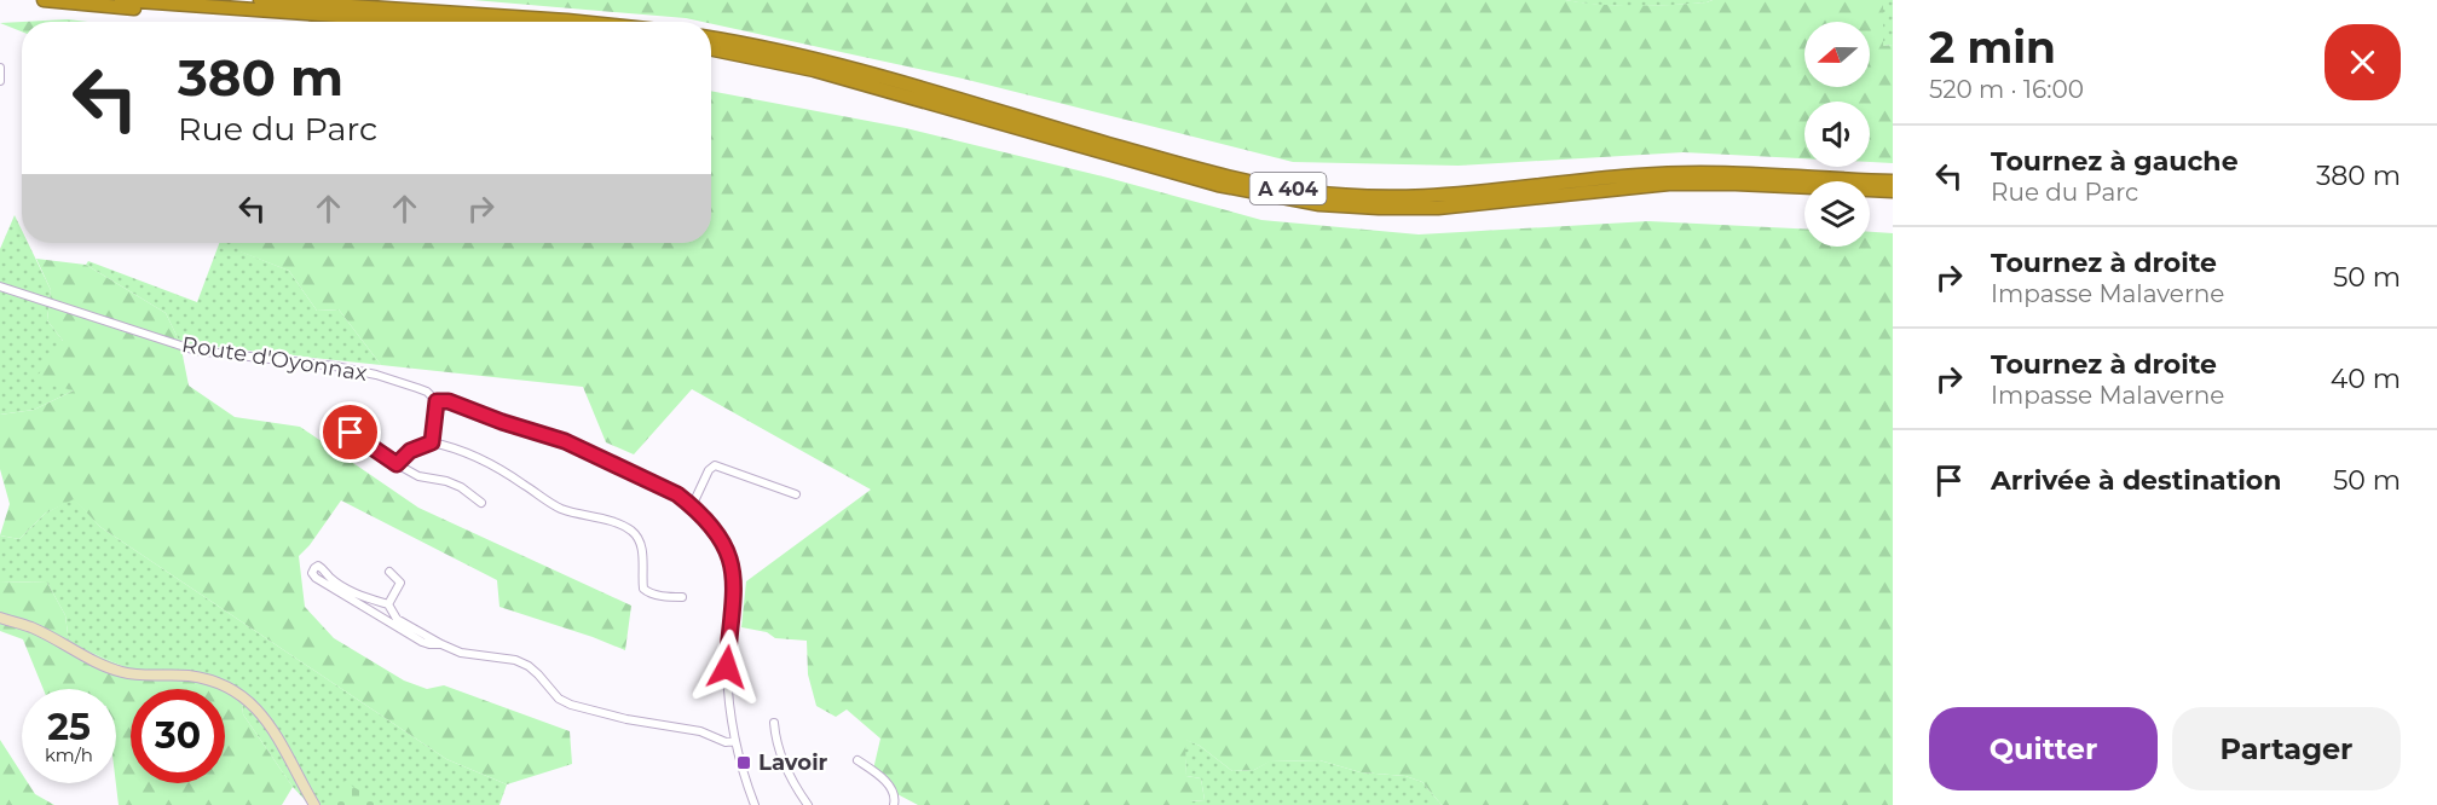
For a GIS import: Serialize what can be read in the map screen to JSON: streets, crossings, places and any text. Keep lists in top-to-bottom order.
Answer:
{
  "streets": {
    "highway": ["A 404"],
    "street": ["Route d'Oyonnax"]
  },
  "places": {
    "transit": ["Lavoir"]
  },
  "north": "left",
  "page": {
    "heading": ["2 min", "520 m · 16:00"],
    "turn": ["380 m", "Rue du Parc"],
    "list": [
      {
        "name": "Tournez à gauche",
        "note": "Rue du Parc",
        "value": "380 m"
      },
      {
        "name": "Tournez à droite",
        "note": "Impasse Malaverne",
        "value": "50 m"
      },
      {
        "name": "Tournez à droite",
        "note": "Impasse Malaverne",
        "value": "40 m"
      },
      {
        "name": "Arrivée à destination",
        "value": "50 m"
      }
    ],
    "speed": "25 km/h",
    "limit": "30",
    "buttons": ["Quitter", "Partager"]
  }
}
